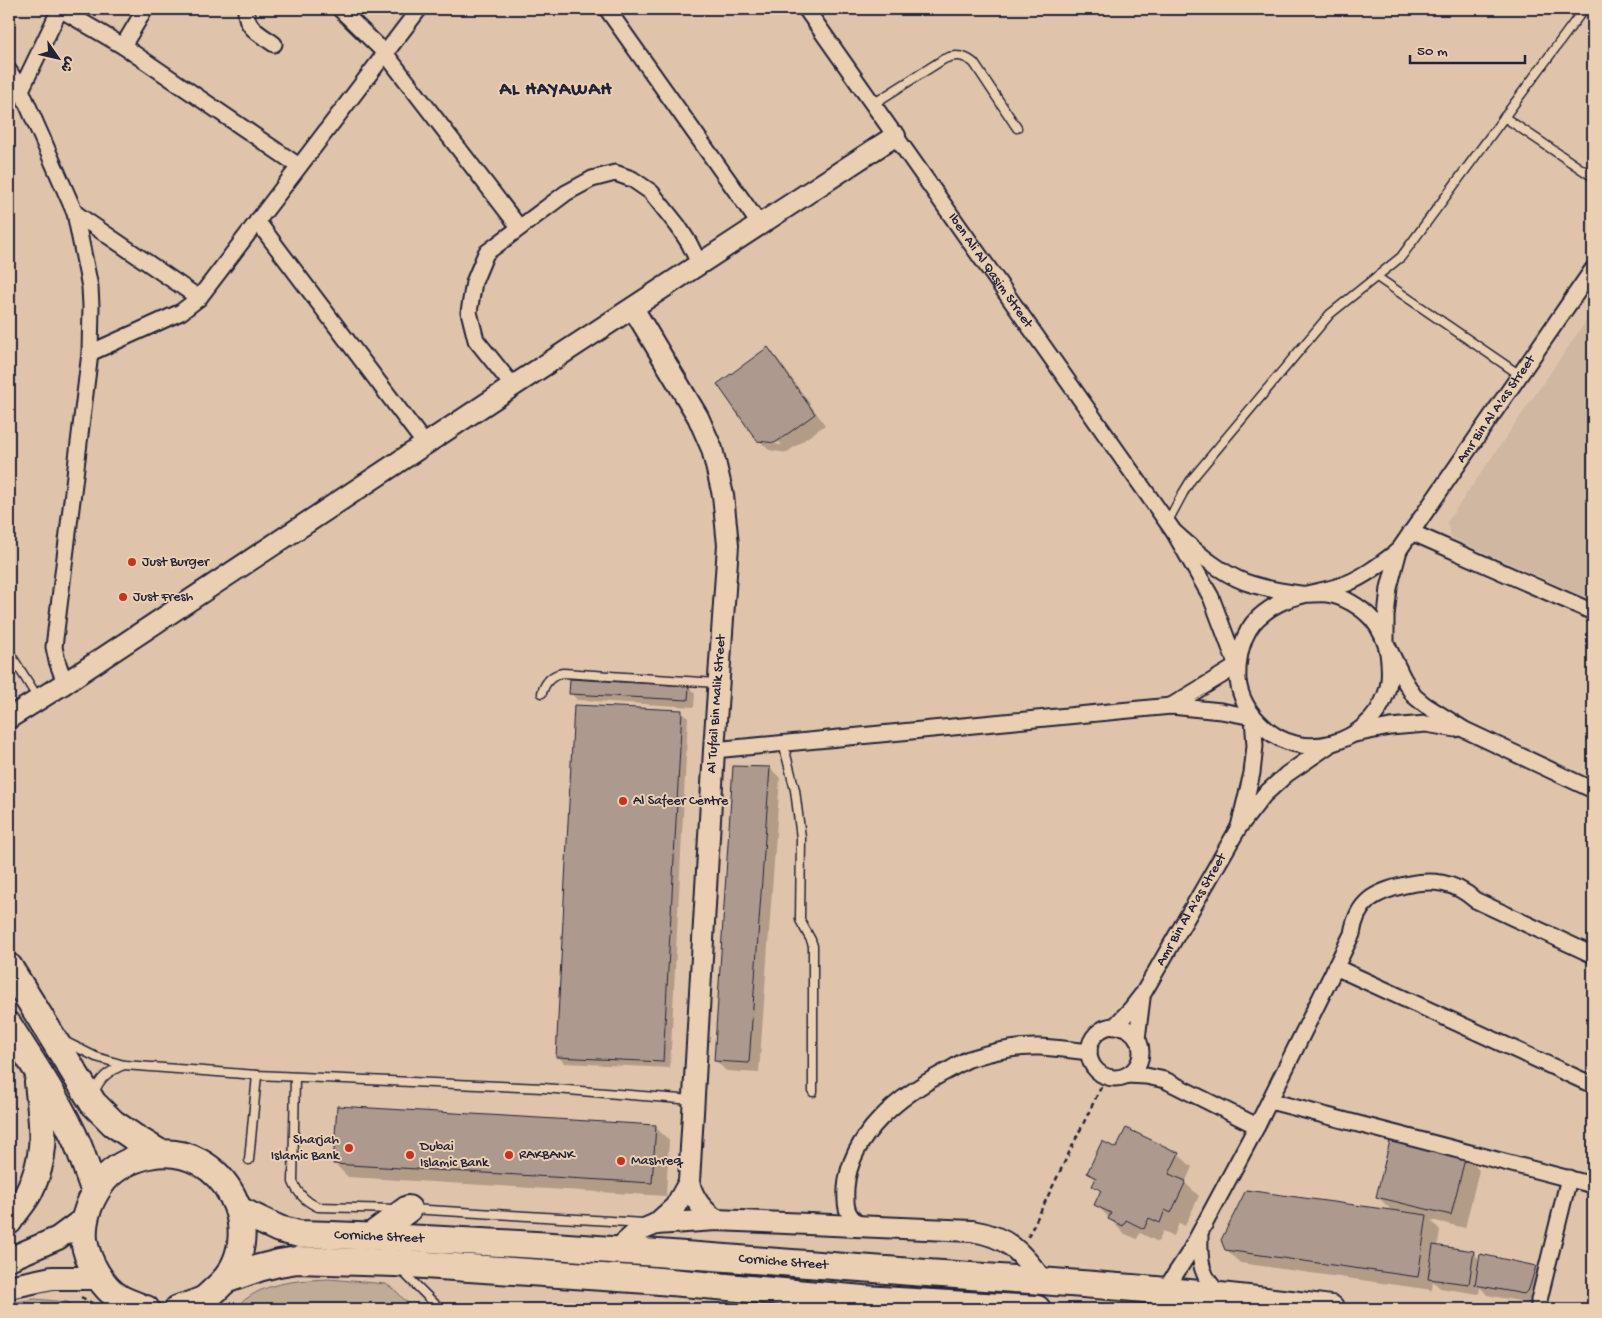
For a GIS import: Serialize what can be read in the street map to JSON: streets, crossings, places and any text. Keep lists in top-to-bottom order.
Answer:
{
  "streets": {
    "highway": ["Corniche Street"],
    "street": ["Iben Ali Al Qasim Street", "Amr Bin Al A'as Street", "Al Tufail Bin Malik Street"]
  },
  "crossings": [
    ["Iben Ali Al Qasim Street", "Amr Bin Al A'as Street"]
  ],
  "districts": ["AL HAYAWAH"],
  "places": [
    "Just Burger",
    "Just Fresh",
    "Al Safeer Centre",
    "Sharjah Islamic Bank",
    "Dubai Islamic Bank",
    "RAKBANK",
    "Mashreq"
  ],
  "scale_bar": "50 m",
  "north": "bottom right"
}
